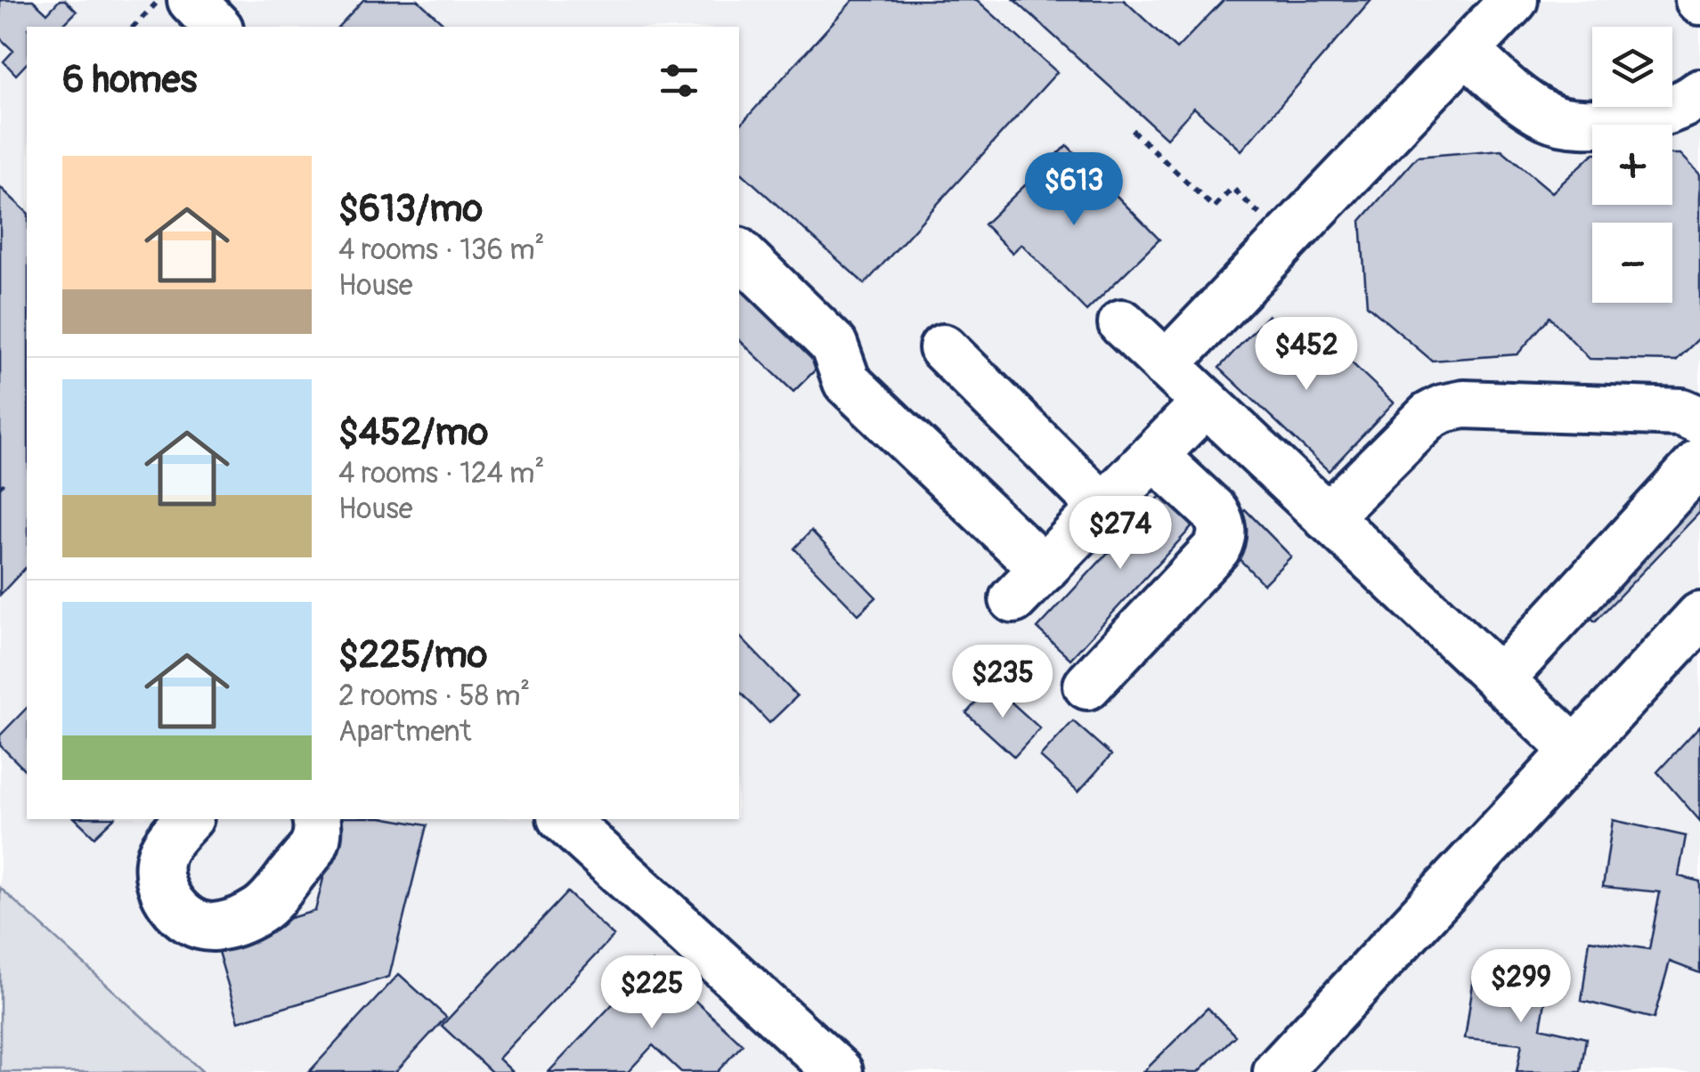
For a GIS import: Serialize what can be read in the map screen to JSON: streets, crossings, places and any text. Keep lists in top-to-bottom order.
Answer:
{
  "page": {
    "map_buttons": ["+", "−"],
    "heading": "6 homes",
    "list": [
      {
        "name": "$613/mo",
        "note": "4 rooms · 136 m² · House"
      },
      {
        "name": "$452/mo",
        "note": "4 rooms · 124 m² · House"
      },
      {
        "name": "$225/mo",
        "note": "2 rooms · 58 m² · Apartment"
      }
    ],
    "price": [
      "$613",
      "$452",
      "$274",
      "$235",
      "$299",
      "$225"
    ]
  }
}
